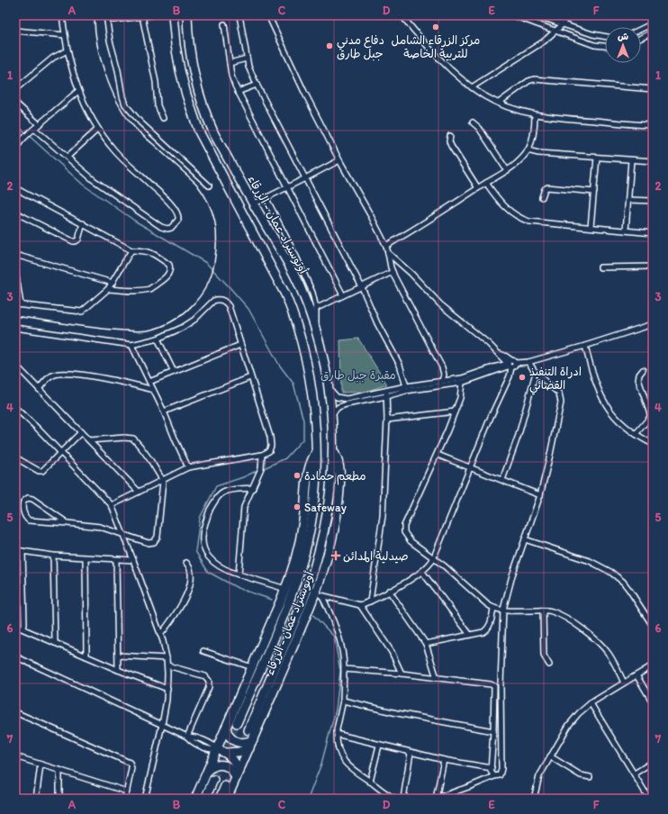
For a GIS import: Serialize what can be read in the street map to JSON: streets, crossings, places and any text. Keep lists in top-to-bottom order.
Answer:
{
  "streets": {
    "highway": ["أوتوستراد عمان - الزرقاء"]
  },
  "parks": ["مقبرة جبل طارق"],
  "places": {
    "other": [
      "مركز الزرقاء الشامل للتربية الخاصة",
      "دفاع مدني جبل طارق",
      "ادراة التنفيذ القضائي",
      "مطعم حمادة",
      "Safeway"
    ],
    "health": ["صيدلية المدائن"]
  },
  "north": "top",
  "grid": {
    "columns": [
      "A",
      "B",
      "C",
      "D",
      "E",
      "F"
    ],
    "rows": [
      "1",
      "2",
      "3",
      "4",
      "5",
      "6",
      "7"
    ]
  }
}
